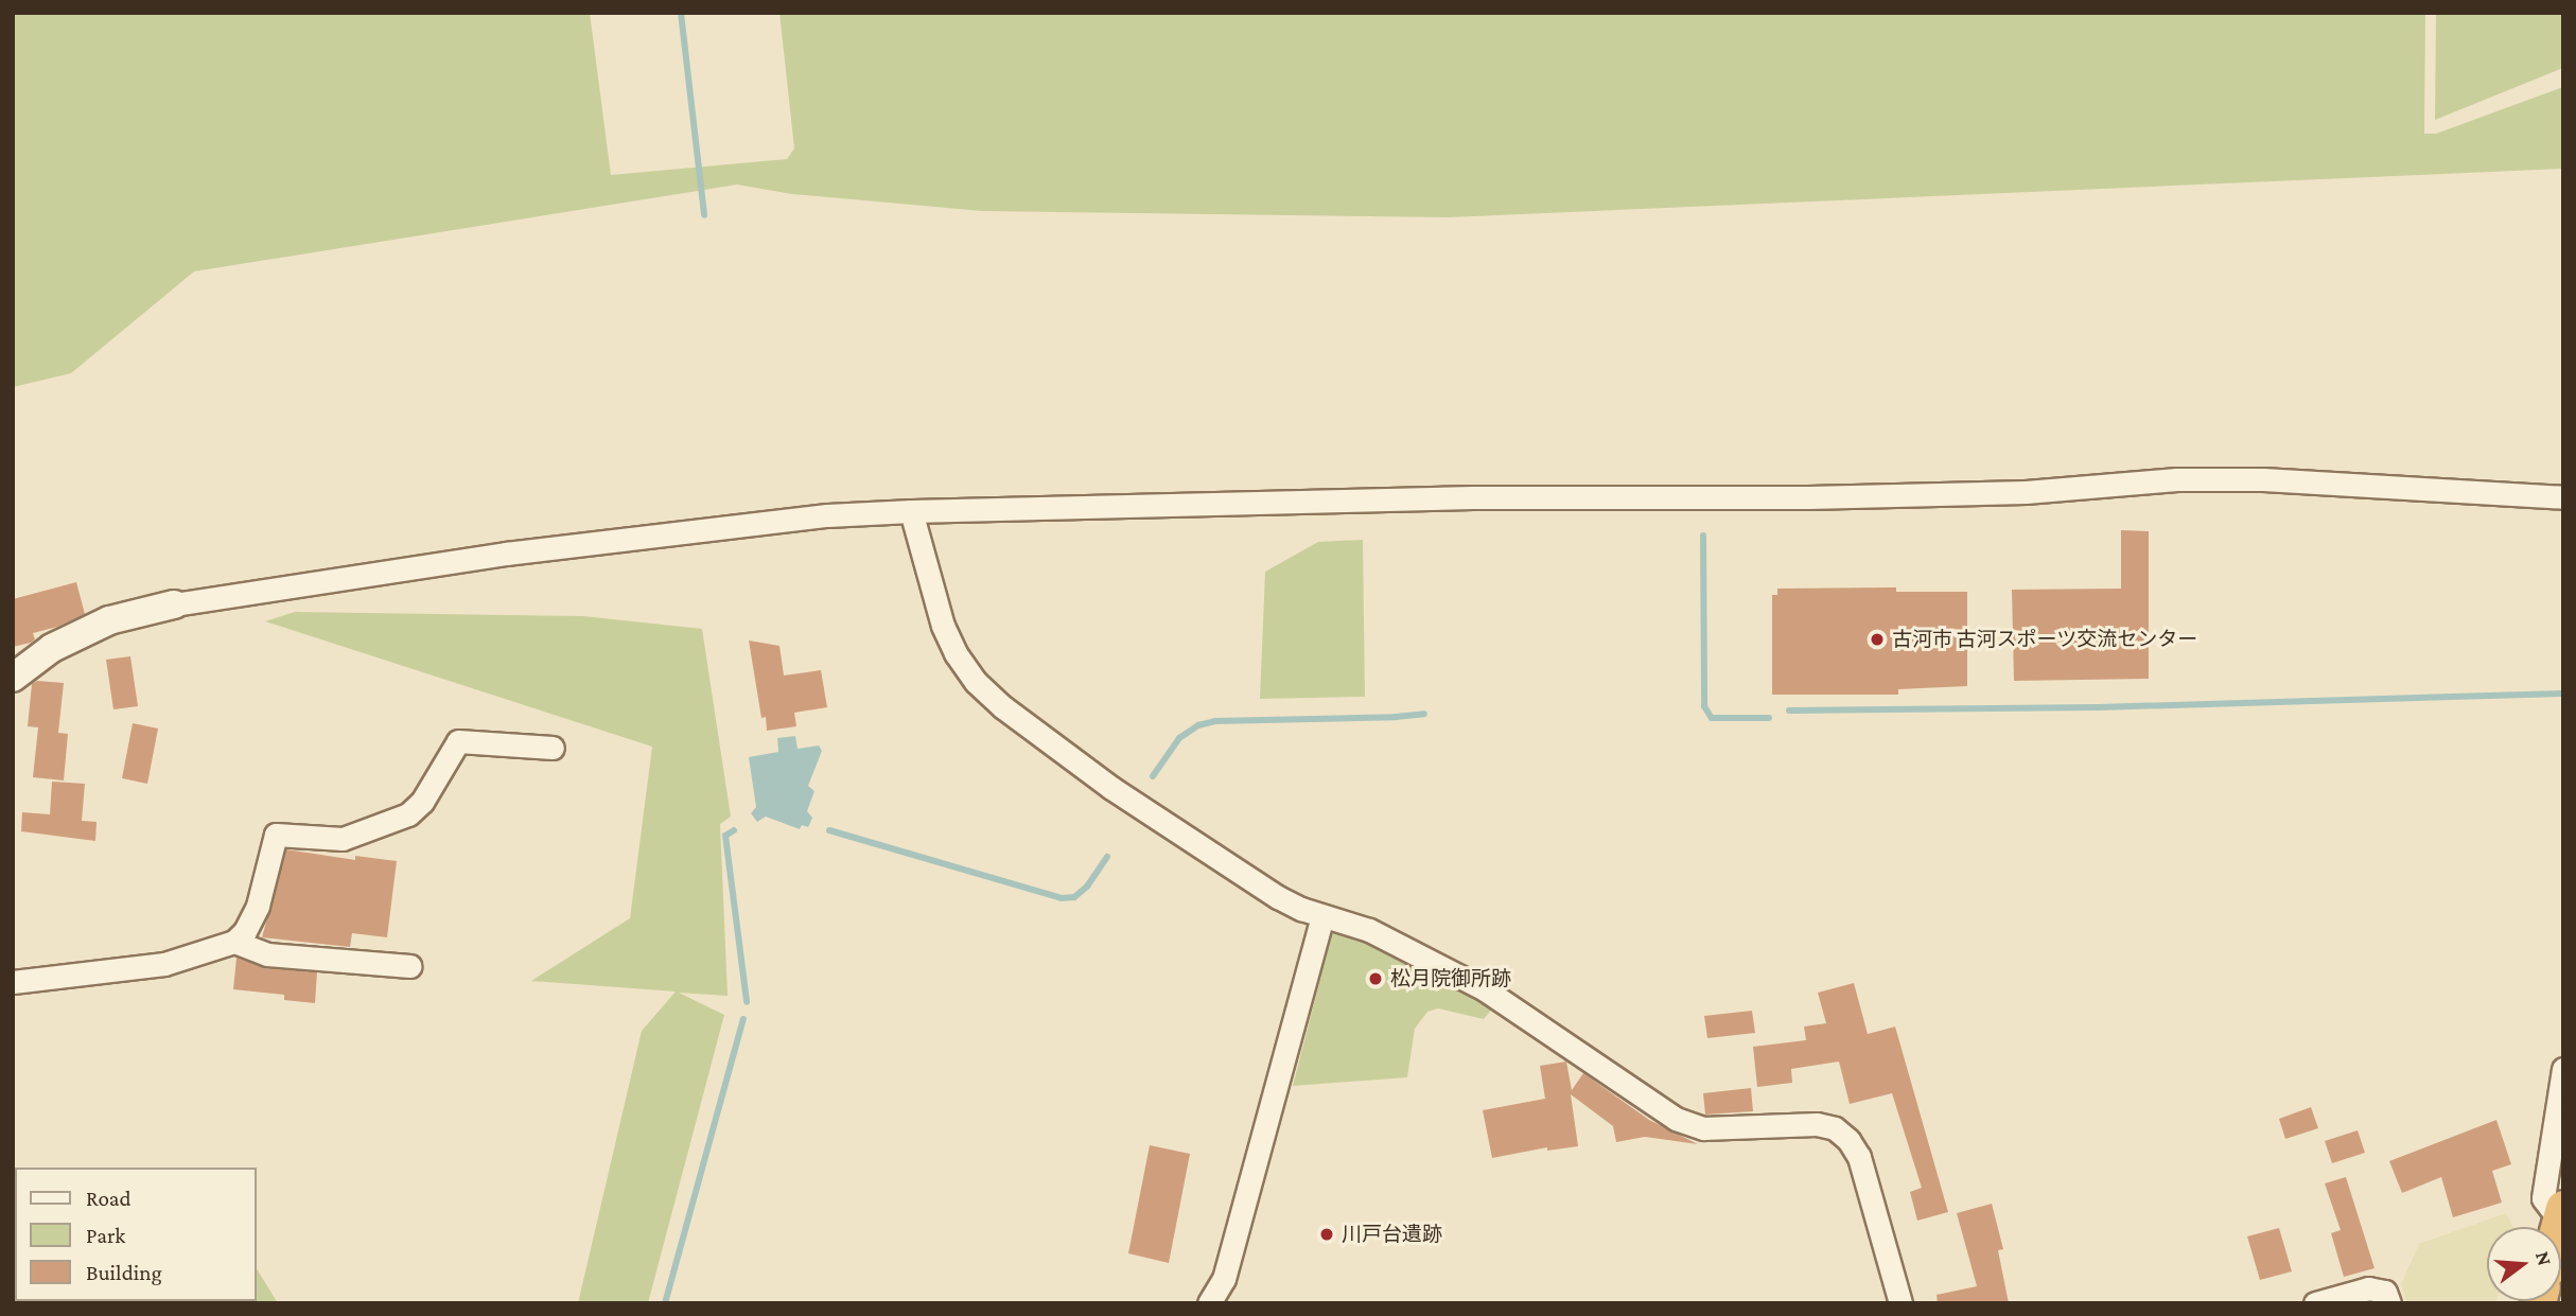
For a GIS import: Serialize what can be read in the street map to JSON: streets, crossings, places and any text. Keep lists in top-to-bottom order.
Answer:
{
  "places": ["古河市 古河スポーツ交流センター", "松月院御所跡", "川戸台遺跡"],
  "legend": ["Road", "Park", "Building"],
  "north": "right"
}
